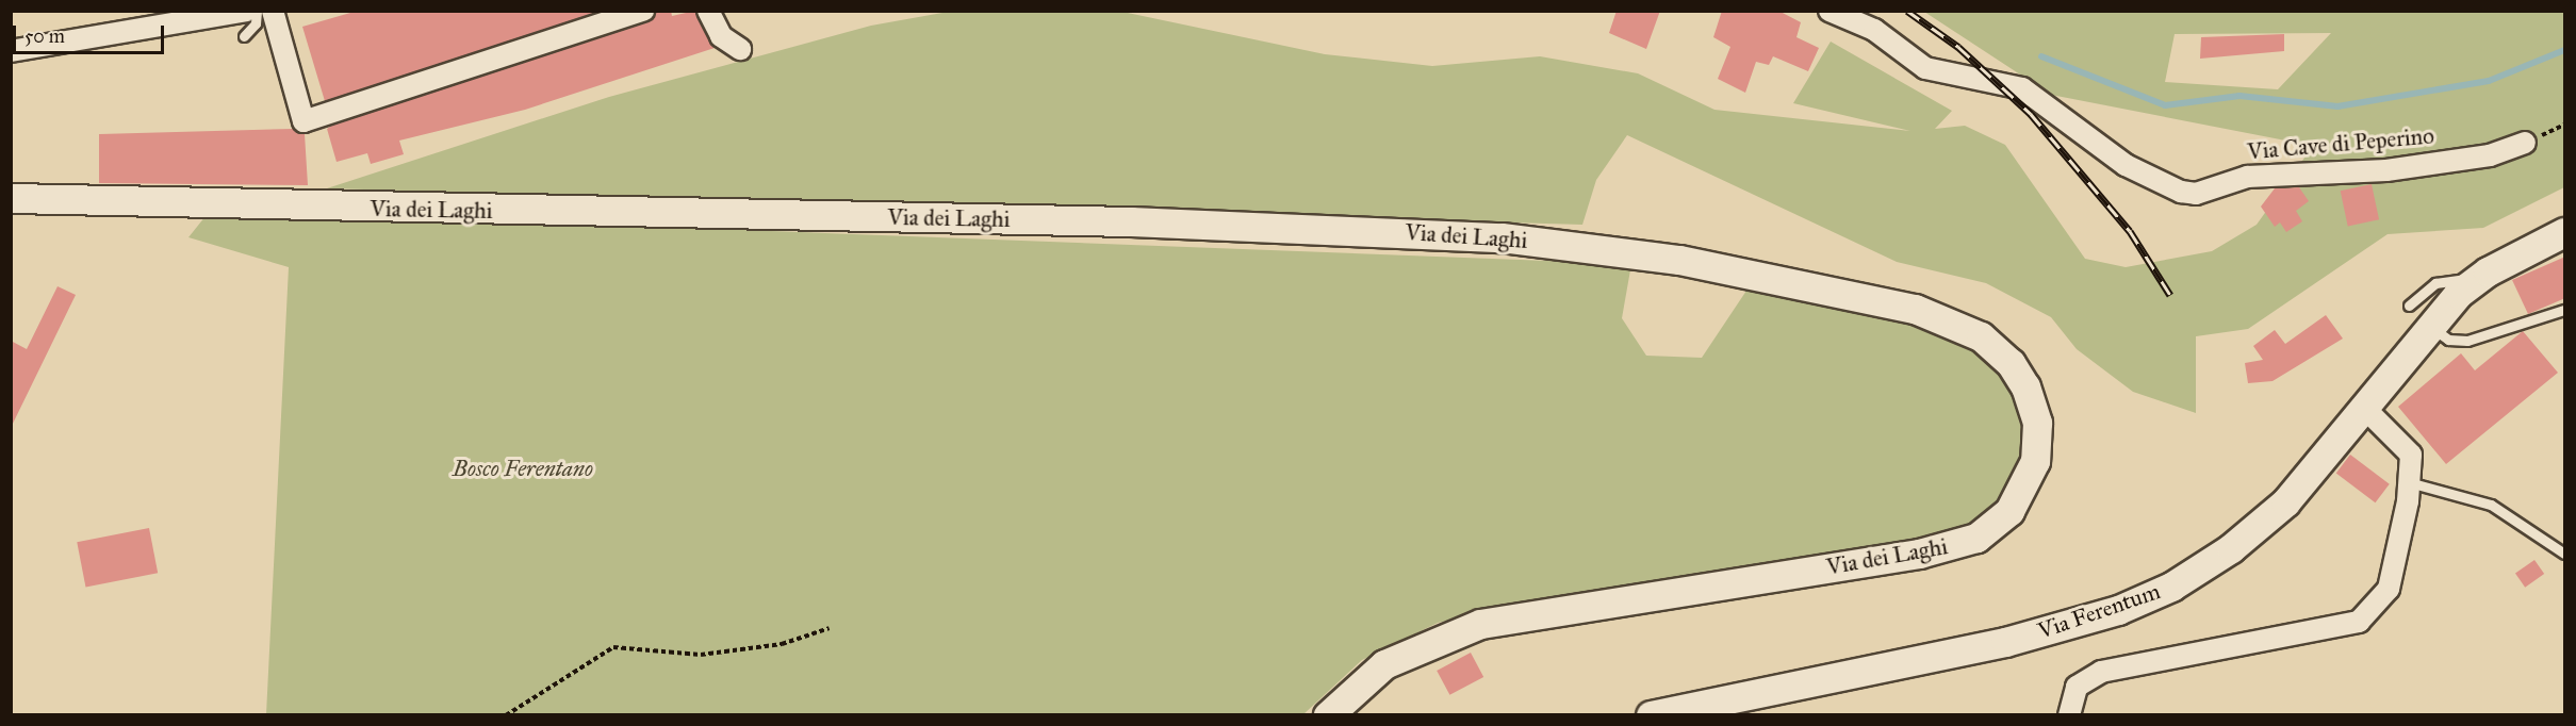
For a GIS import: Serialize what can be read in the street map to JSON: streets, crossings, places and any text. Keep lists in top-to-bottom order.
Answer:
{
  "streets": {
    "main road": ["Via dei Laghi", "Via Ferentum"],
    "street": ["Via Cave di Peperino"]
  },
  "parks": ["Bosco Ferentano"],
  "scale_bar": "50 m"
}
